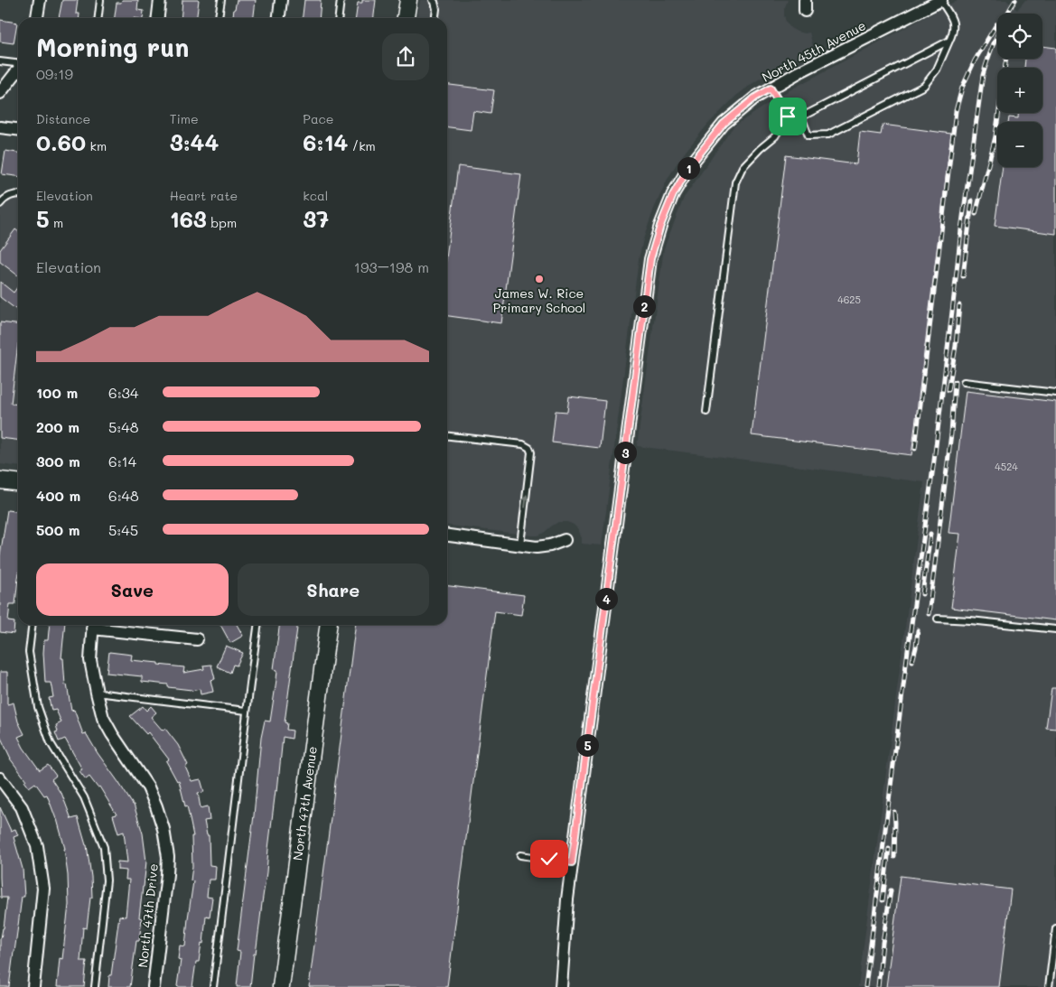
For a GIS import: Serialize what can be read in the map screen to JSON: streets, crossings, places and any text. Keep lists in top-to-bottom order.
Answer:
{
  "streets": {
    "street": ["North 45th Avenue", "North 47th Avenue", "North 47th Drive"]
  },
  "places": ["James W. Rice Primary School"],
  "house_numbers": ["4625", "4524"],
  "page": {
    "map_buttons": ["+", "−"],
    "heading": ["Morning run", "09:19"],
    "stats": [
      ["Distance", "0.60 km"],
      ["Time", "3:44"],
      ["Pace", "6:14 /km"],
      ["Elevation", "5 m"],
      ["Heart rate", "163 bpm"],
      ["kcal", "37"]
    ],
    "pins": [
      "1",
      "2",
      "3",
      "4",
      "5"
    ],
    "chart": ["Elevation", "193–198 m"],
    "list": [
      {
        "name": "100 m",
        "note": "6:34"
      },
      {
        "name": "200 m",
        "note": "5:48"
      },
      {
        "name": "300 m",
        "note": "6:14"
      },
      {
        "name": "400 m",
        "note": "6:48"
      },
      {
        "name": "500 m",
        "note": "5:45"
      }
    ],
    "buttons": ["Save", "Share"]
  }
}
